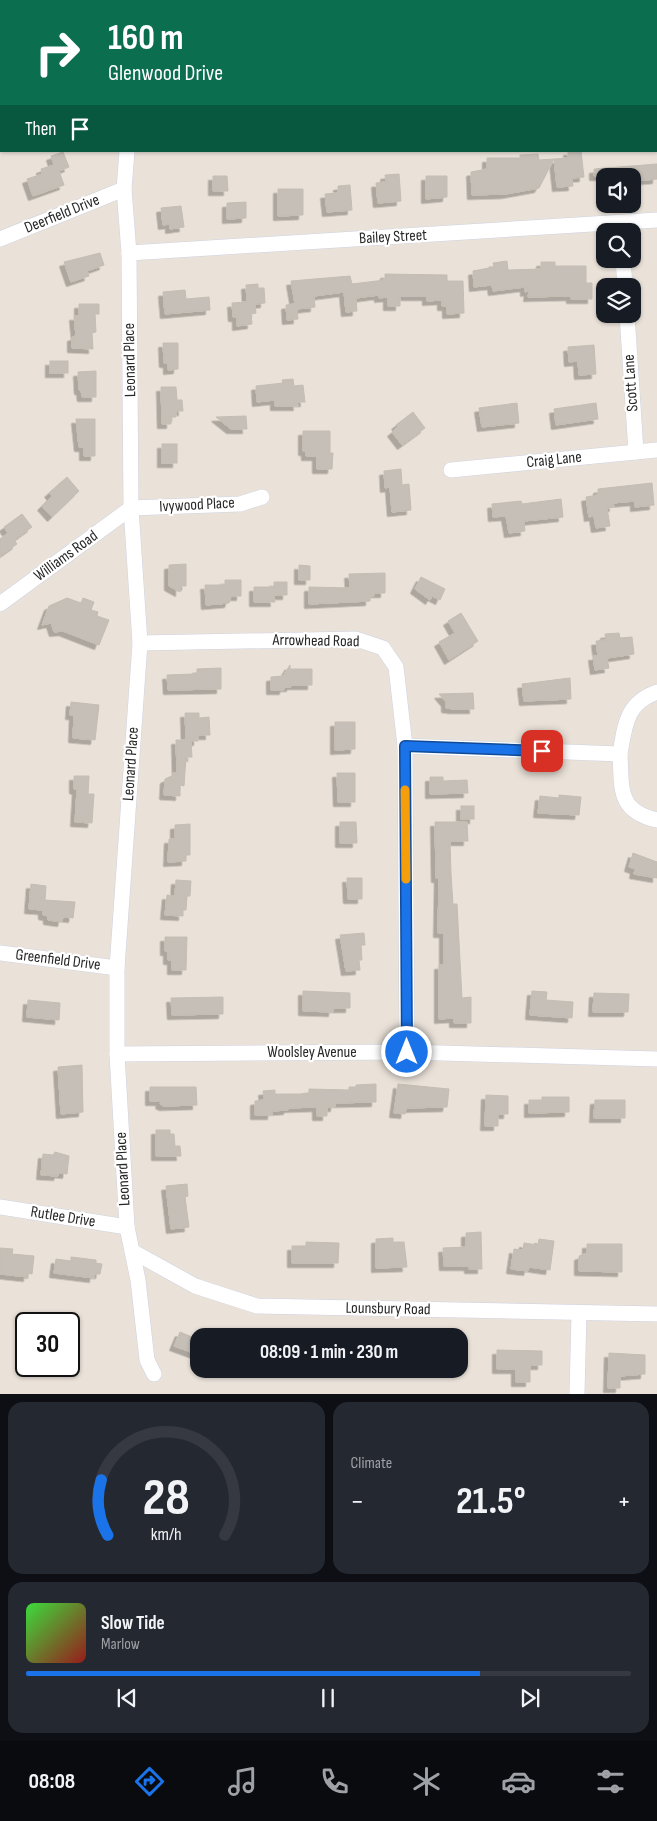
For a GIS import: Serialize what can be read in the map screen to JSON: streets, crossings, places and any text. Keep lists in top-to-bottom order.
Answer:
{
  "streets": {
    "street": [
      "Deerfield Drive",
      "Bailey Street",
      "Leonard Place",
      "Scott Lane",
      "Craig Lane",
      "Ivywood Place",
      "Williams Road",
      "Arrowhead Road",
      "Greenfield Drive",
      "Woolsley Avenue",
      "Rutlee Drive",
      "Lounsbury Road"
    ]
  },
  "crossings": [
    ["Deerfield Drive", "Leonard Place"],
    ["Bailey Street", "Leonard Place"],
    ["Leonard Place", "Ivywood Place"],
    ["Leonard Place", "Williams Road"],
    ["Leonard Place", "Arrowhead Road"],
    ["Leonard Place", "Greenfield Drive"],
    ["Leonard Place", "Woolsley Avenue"],
    ["Leonard Place", "Rutlee Drive"],
    ["Leonard Place", "Lounsbury Road"],
    ["Scott Lane", "Craig Lane"],
    ["Ivywood Place", "Williams Road"],
    ["Arrowhead Road", "Woolsley Avenue"]
  ],
  "page": {
    "turn": ["160 m", "Glenwood Drive"],
    "then": "Then",
    "limit": "30",
    "trip": "08:09 · 1 min · 230 m",
    "tile": "Climate",
    "heat": ["−", "21.5°", "+"],
    "song": ["Slow Tide", "Marlow"],
    "tabs": "08:08",
    "gauge": ["28", "km/h"]
  }
}
